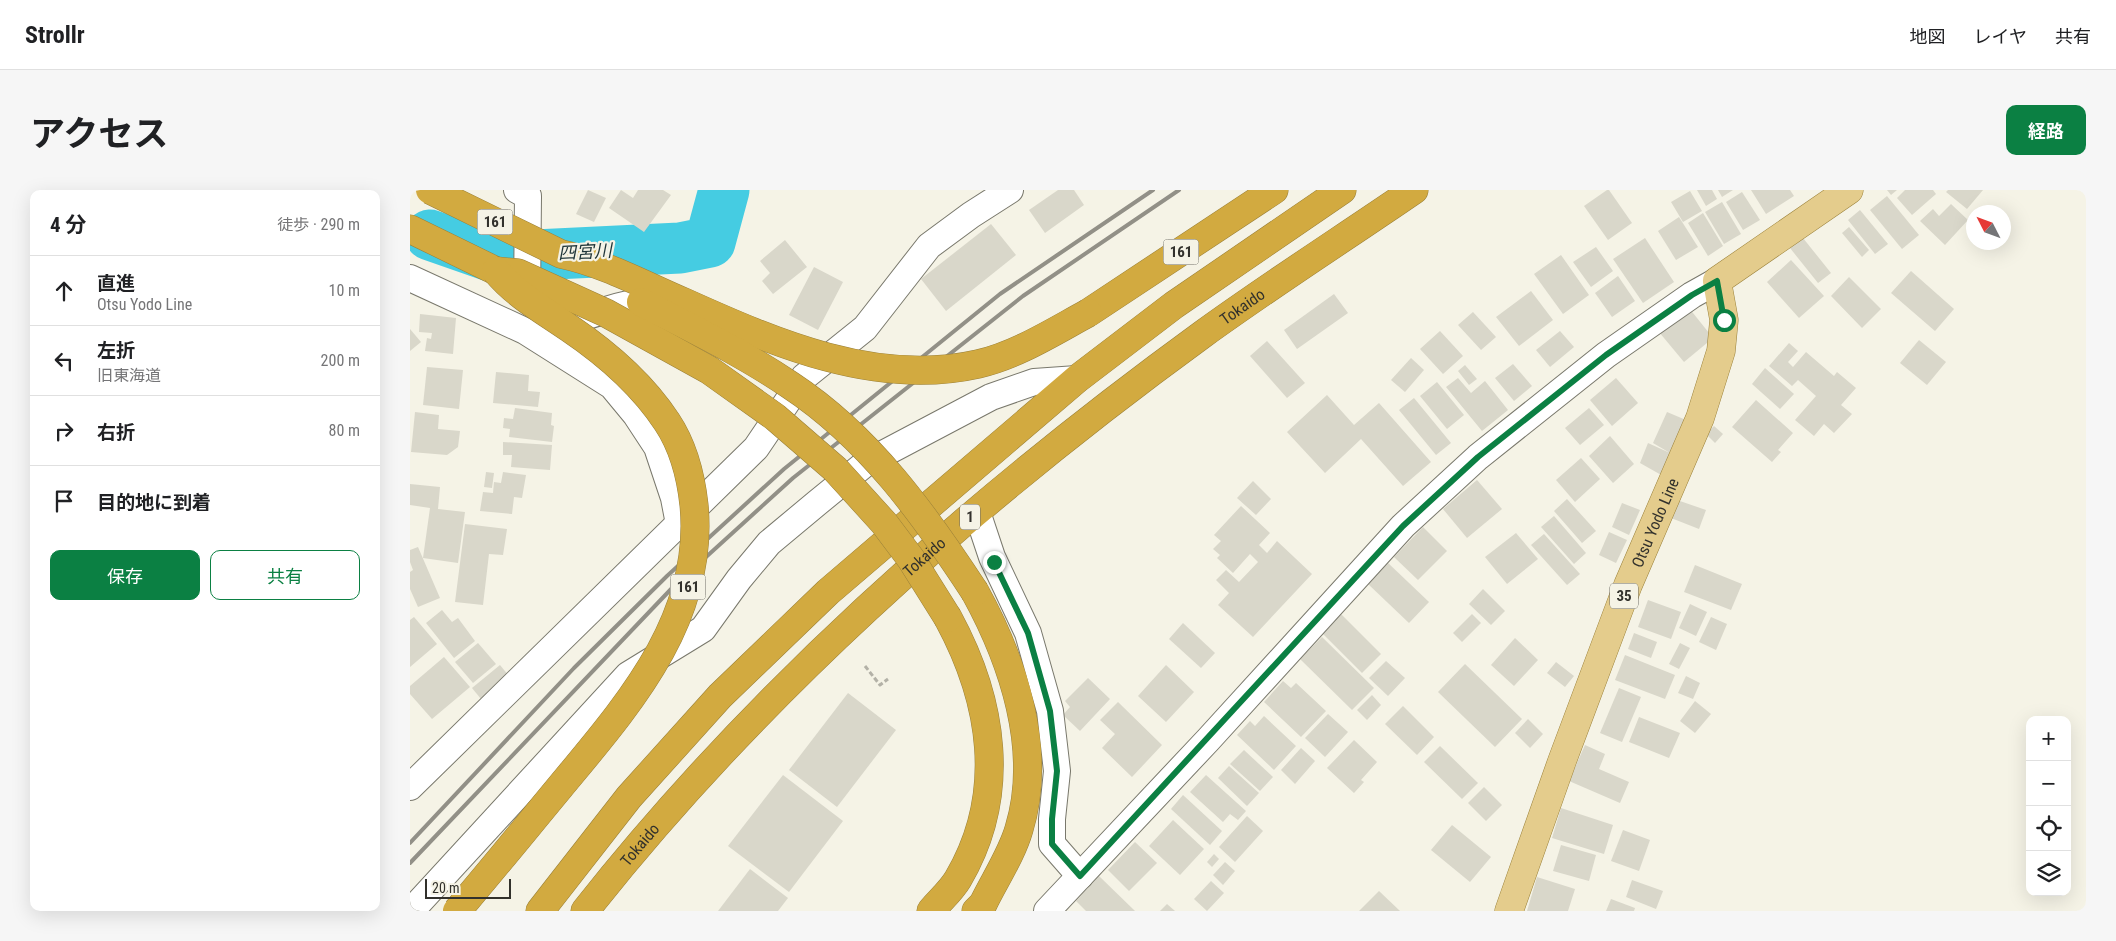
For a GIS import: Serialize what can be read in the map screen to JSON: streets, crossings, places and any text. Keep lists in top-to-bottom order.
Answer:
{
  "streets": {
    "highway": ["161", "Tokaido", "1"],
    "main road": ["Otsu Yodo Line", "35"]
  },
  "water": ["四宮川"],
  "scale_bar": "20 m",
  "north": "top left",
  "page": {
    "header": "Strollr",
    "nav": ["地図", "レイヤ", "共有"],
    "title": "アクセス",
    "buttons": [
      "経路",
      ["保存", "共有"]
    ],
    "heading": ["4 分", "徒歩 · 290 m"],
    "list": [
      ["直進", "Otsu Yodo Line", "10 m"],
      ["左折", "旧東海道", "200 m"],
      ["右折", "80 m"],
      "目的地に到着"
    ],
    "map_buttons": ["+", "−"],
    "scale": "20 m"
  }
}
